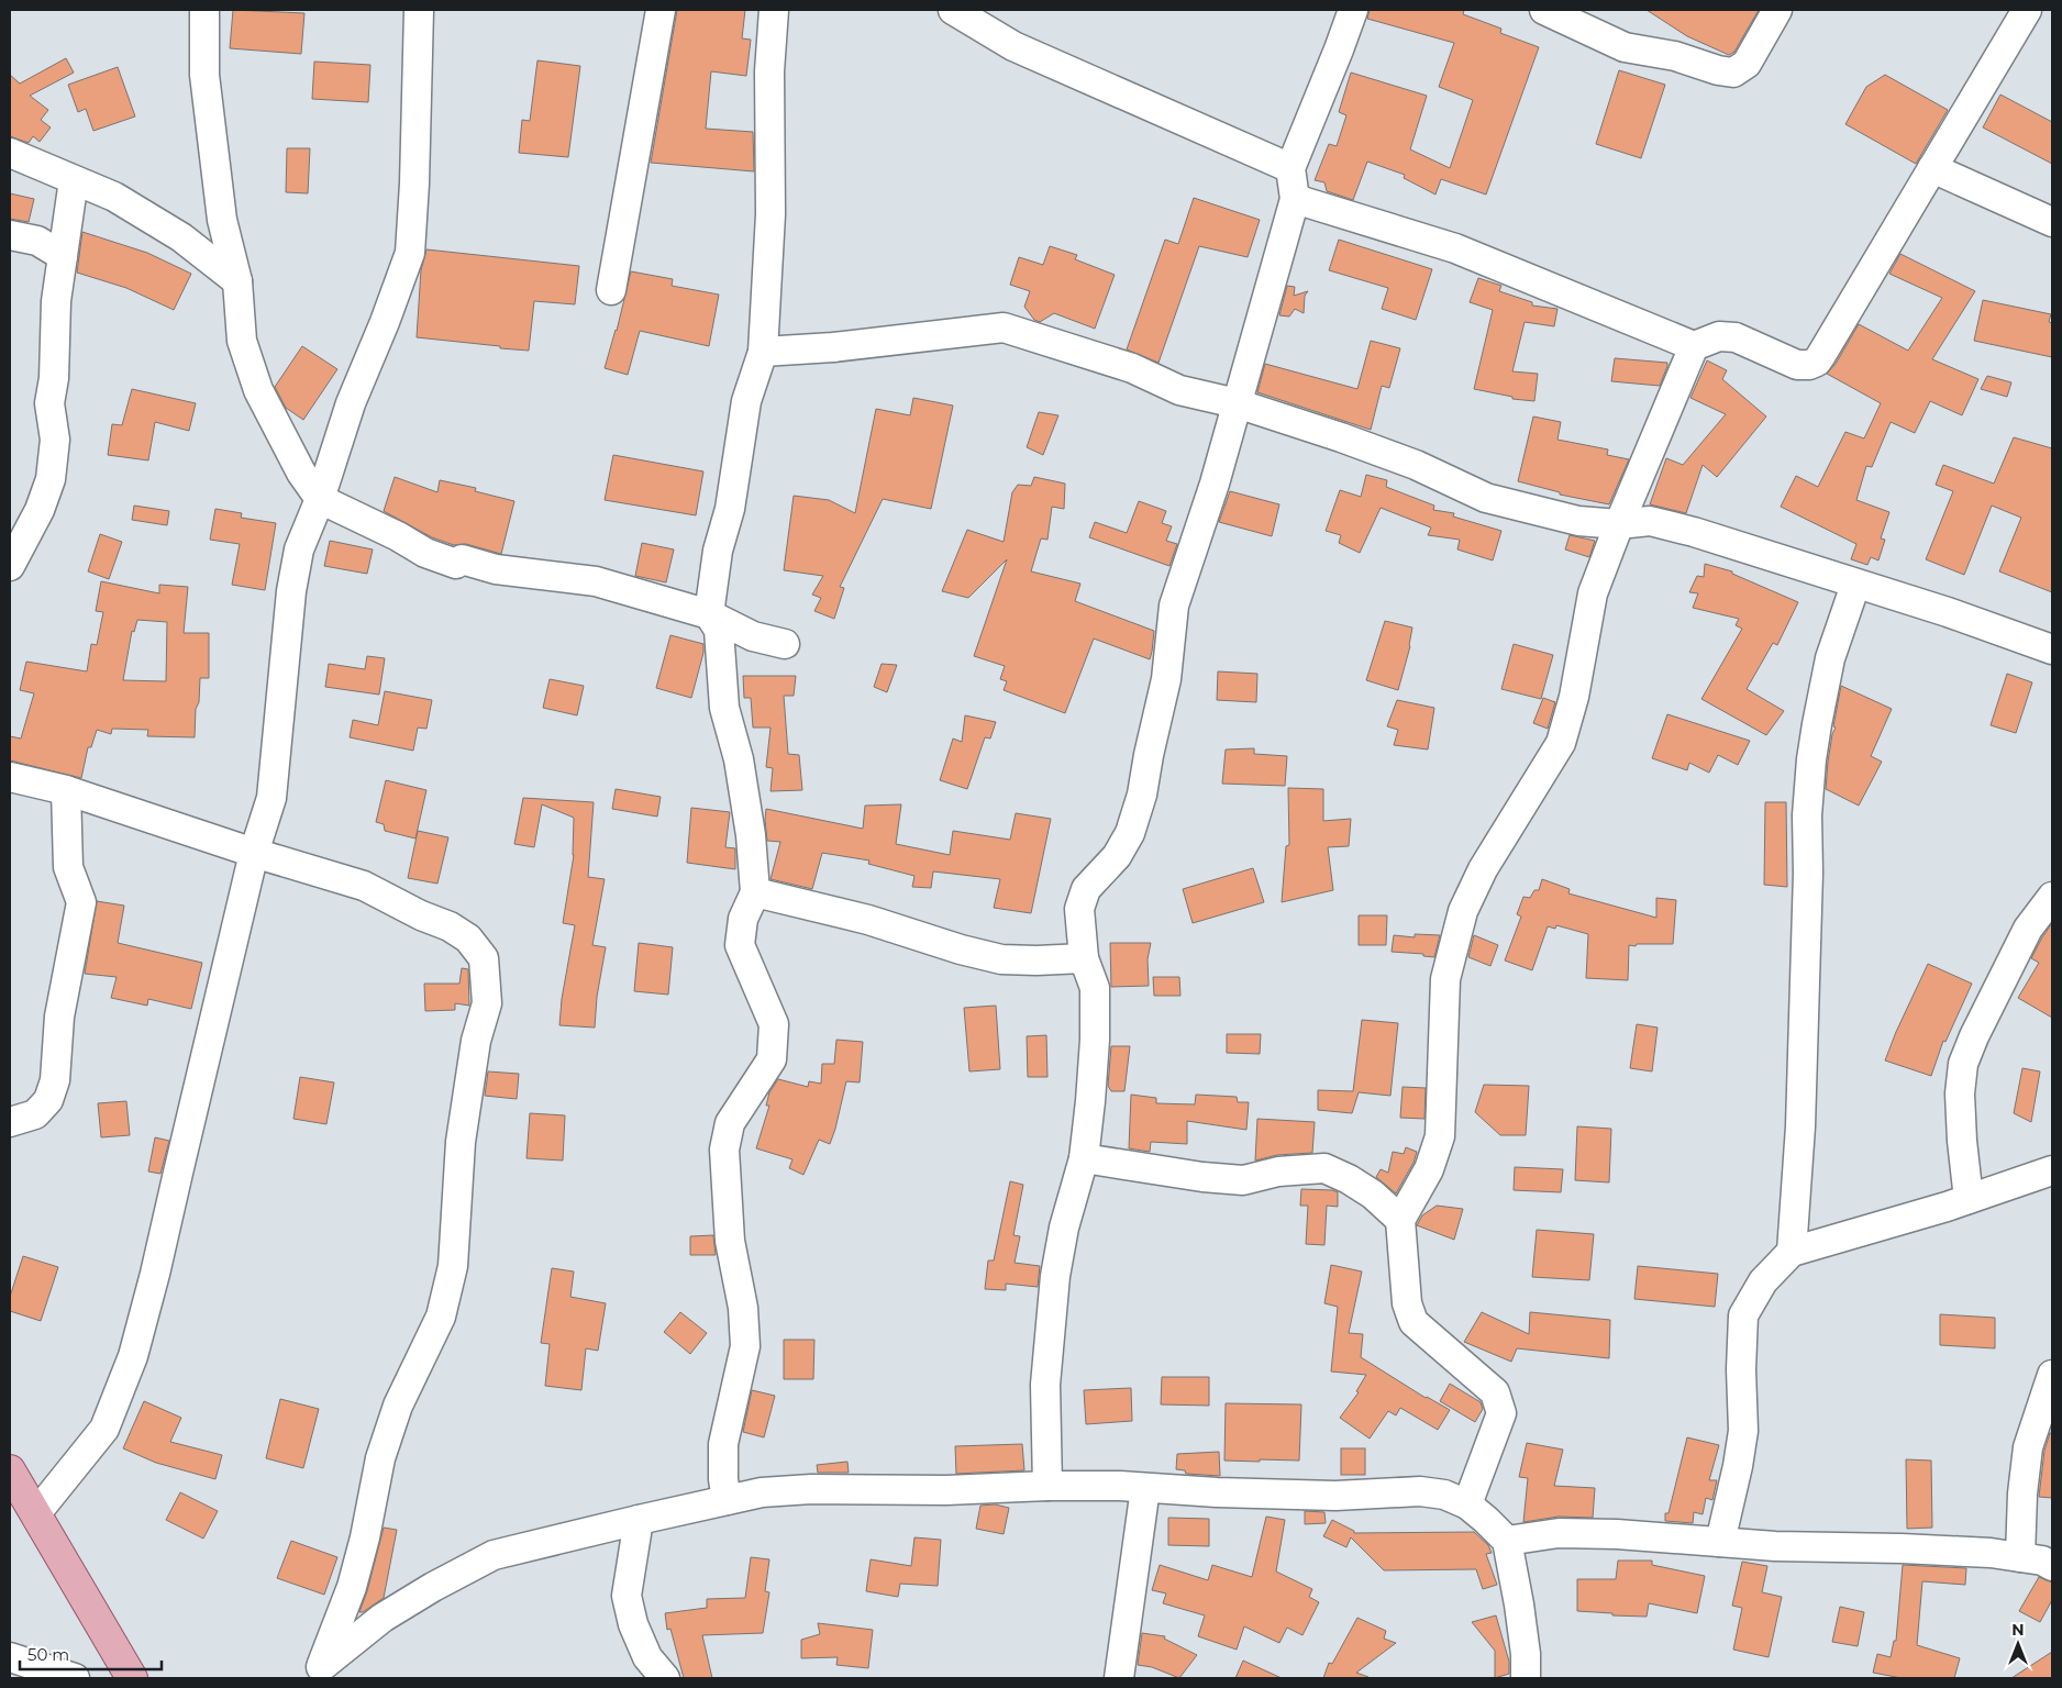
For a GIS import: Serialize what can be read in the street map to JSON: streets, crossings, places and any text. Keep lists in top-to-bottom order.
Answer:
{
  "scale_bar": "50 m",
  "north": "top"
}
